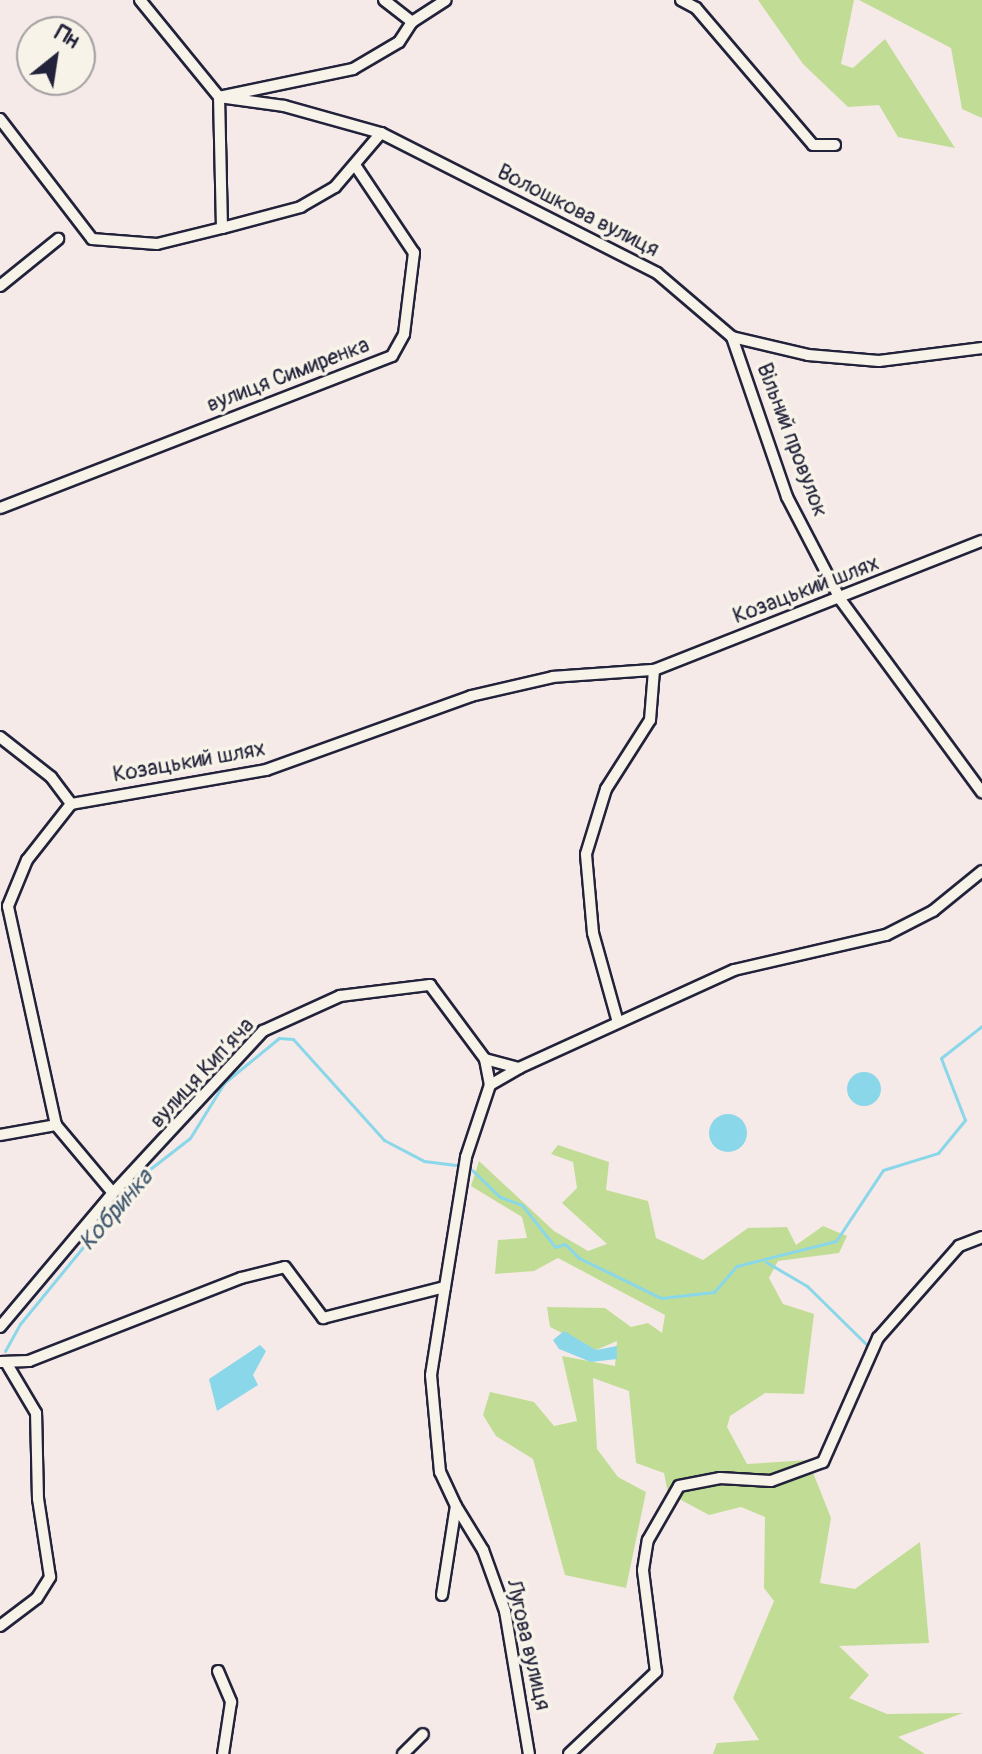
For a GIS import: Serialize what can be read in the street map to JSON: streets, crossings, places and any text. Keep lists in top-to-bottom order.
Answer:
{
  "streets": {
    "street": [
      "Волошкова вулиця",
      "вулиця Симиренка",
      "Вільний провулок",
      "Козацький шлях",
      "вулиця Кипʼяча",
      "Лугова вулиця"
    ]
  },
  "crossings": [
    ["Волошкова вулиця", "Вільний провулок"],
    ["Вільний провулок", "Козацький шлях"]
  ],
  "water": ["Кобринка"],
  "north": "top right"
}
